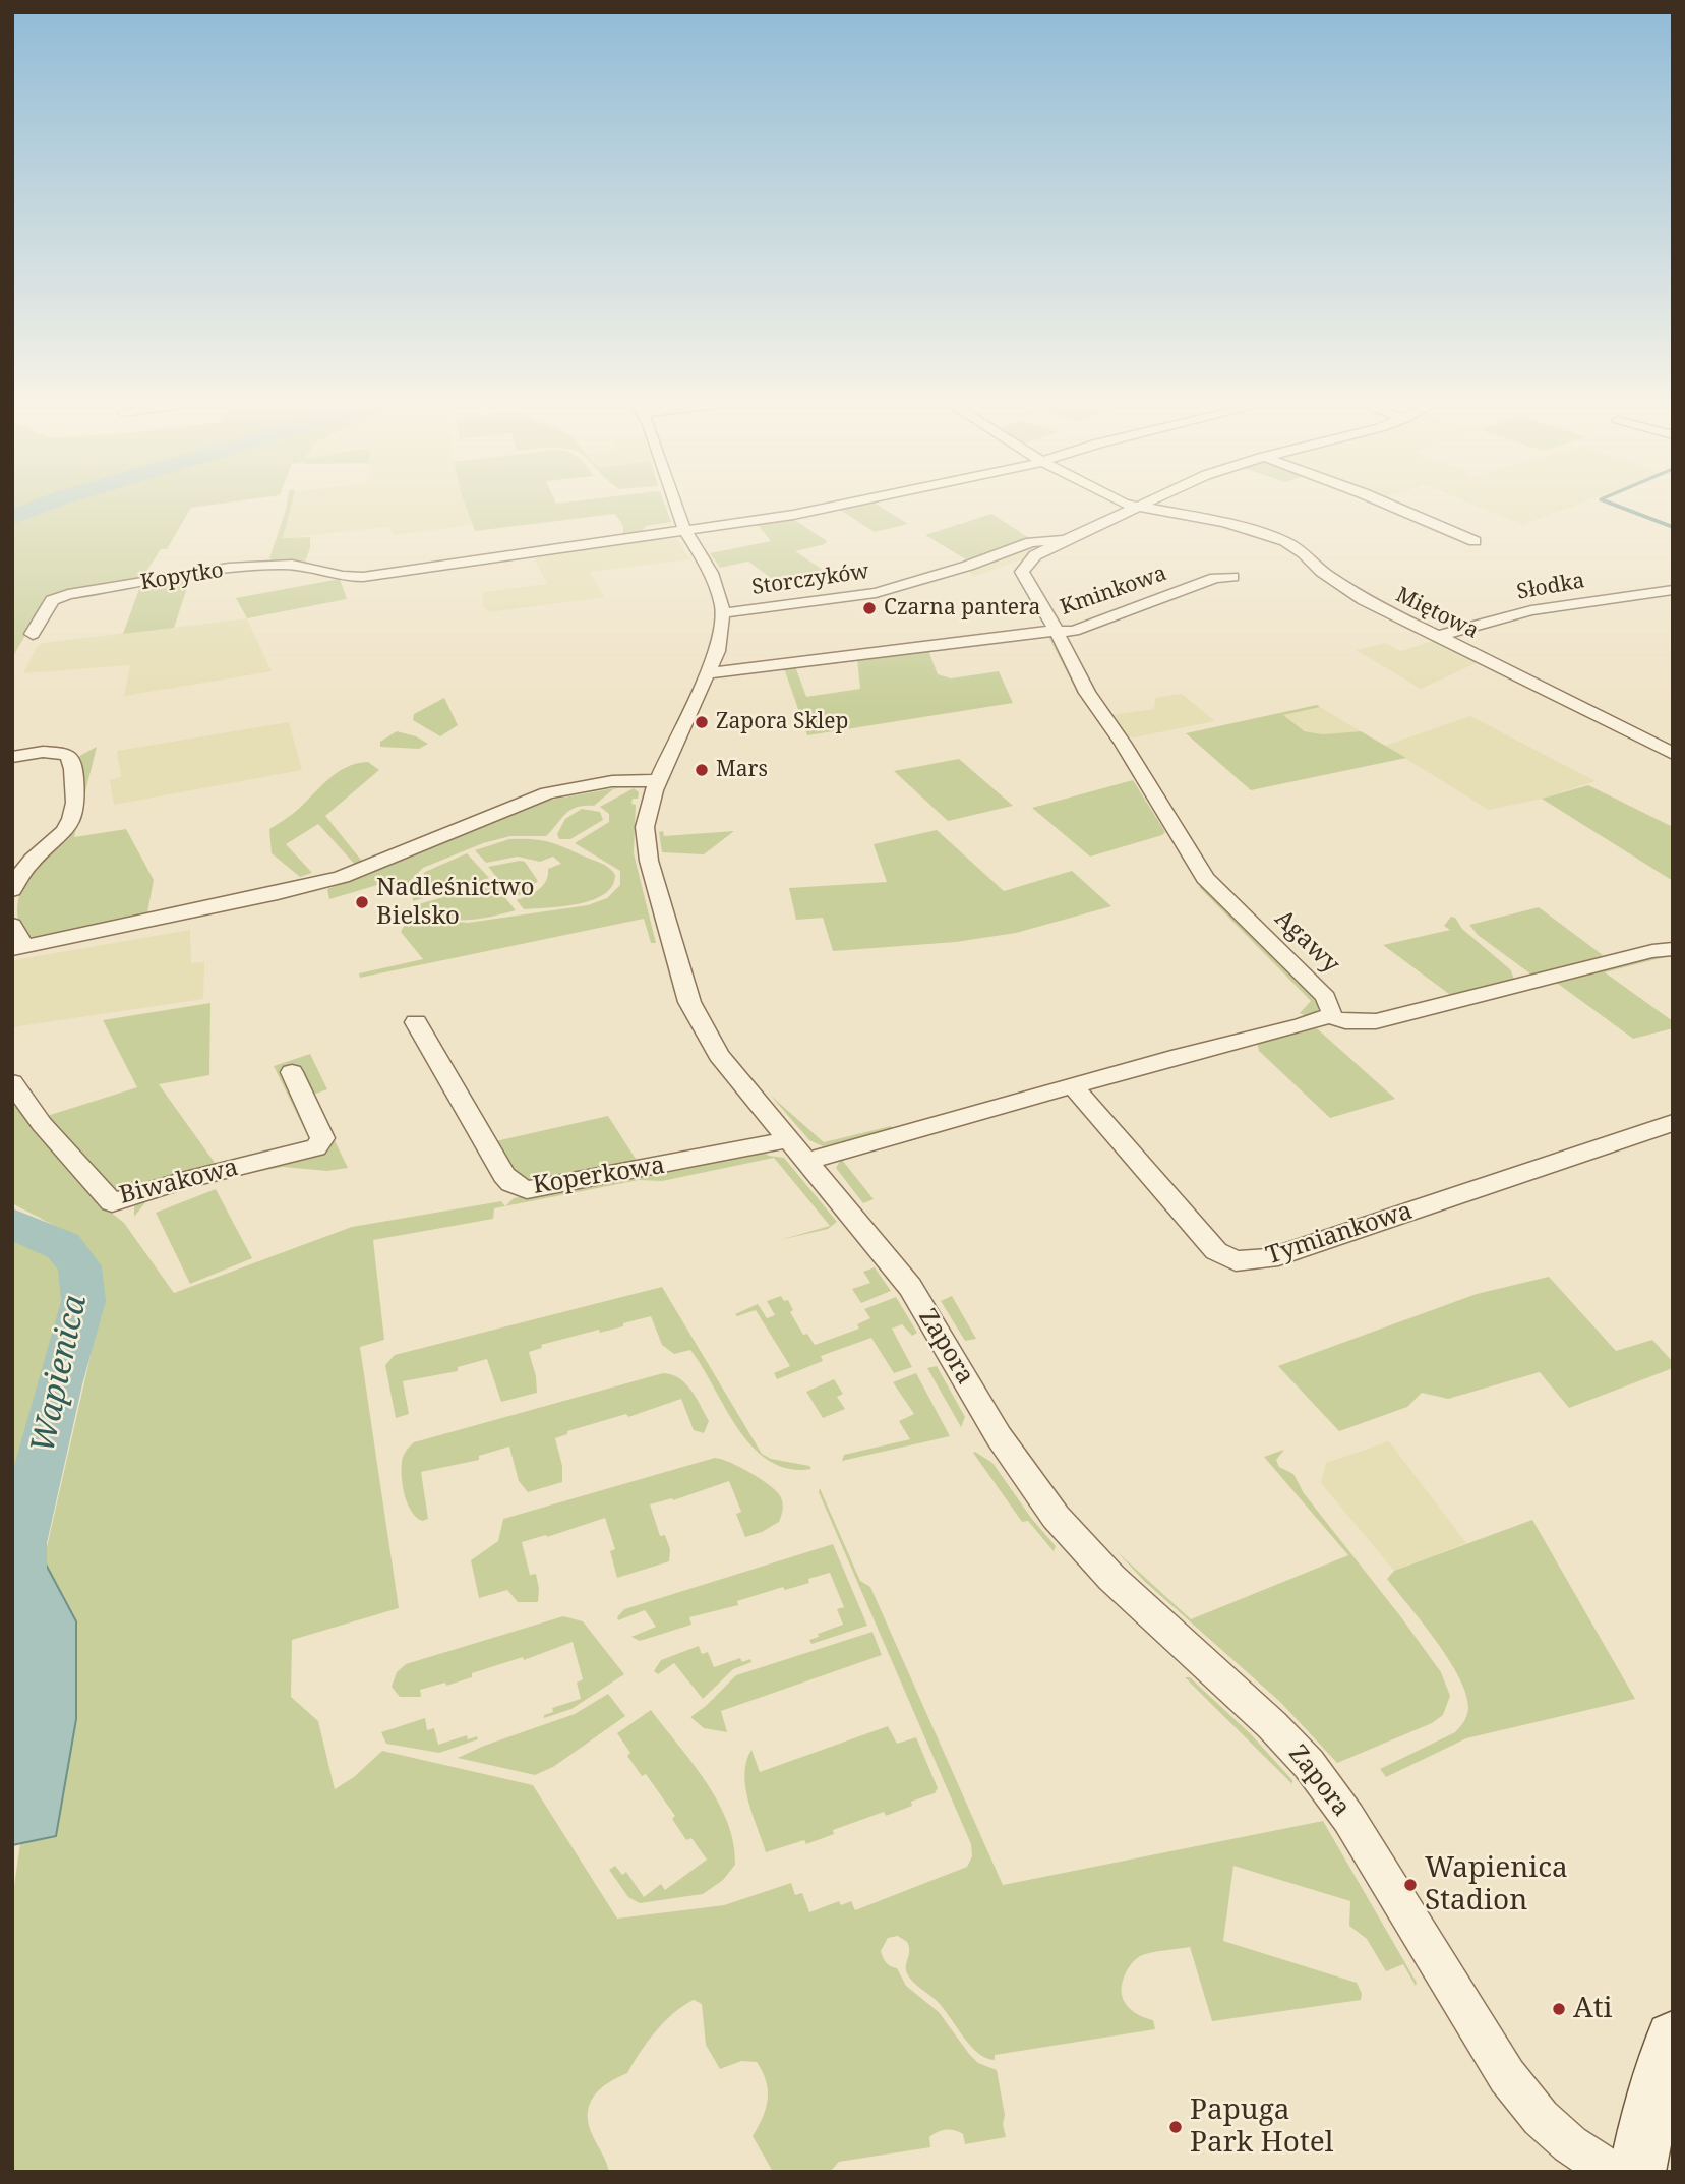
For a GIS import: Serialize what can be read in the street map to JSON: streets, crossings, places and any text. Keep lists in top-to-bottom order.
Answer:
{
  "streets": {
    "street": [
      "Kopytko",
      "Storczyków",
      "Słodka",
      "Kminkowa",
      "Miętowa",
      "Agawy",
      "Koperkowa",
      "Biwakowa",
      "Tymiankowa",
      "Zapora"
    ]
  },
  "crossings": [
    ["Kopytko", "Zapora"],
    ["Storczyków", "Miętowa"],
    ["Storczyków", "Agawy"],
    ["Storczyków", "Zapora"],
    ["Słodka", "Miętowa"],
    ["Kminkowa", "Agawy"],
    ["Kminkowa", "Zapora"],
    ["Agawy", "Tymiankowa"],
    ["Agawy", "Zapora"],
    ["Koperkowa", "Zapora"]
  ],
  "water": ["Wapienica"],
  "places": [
    "Czarna pantera",
    "Zapora Sklep",
    "Mars",
    "Nadleśnictwo Bielsko",
    "Wapienica Stadion",
    "Ati",
    "Papuga Park Hotel"
  ]
}
